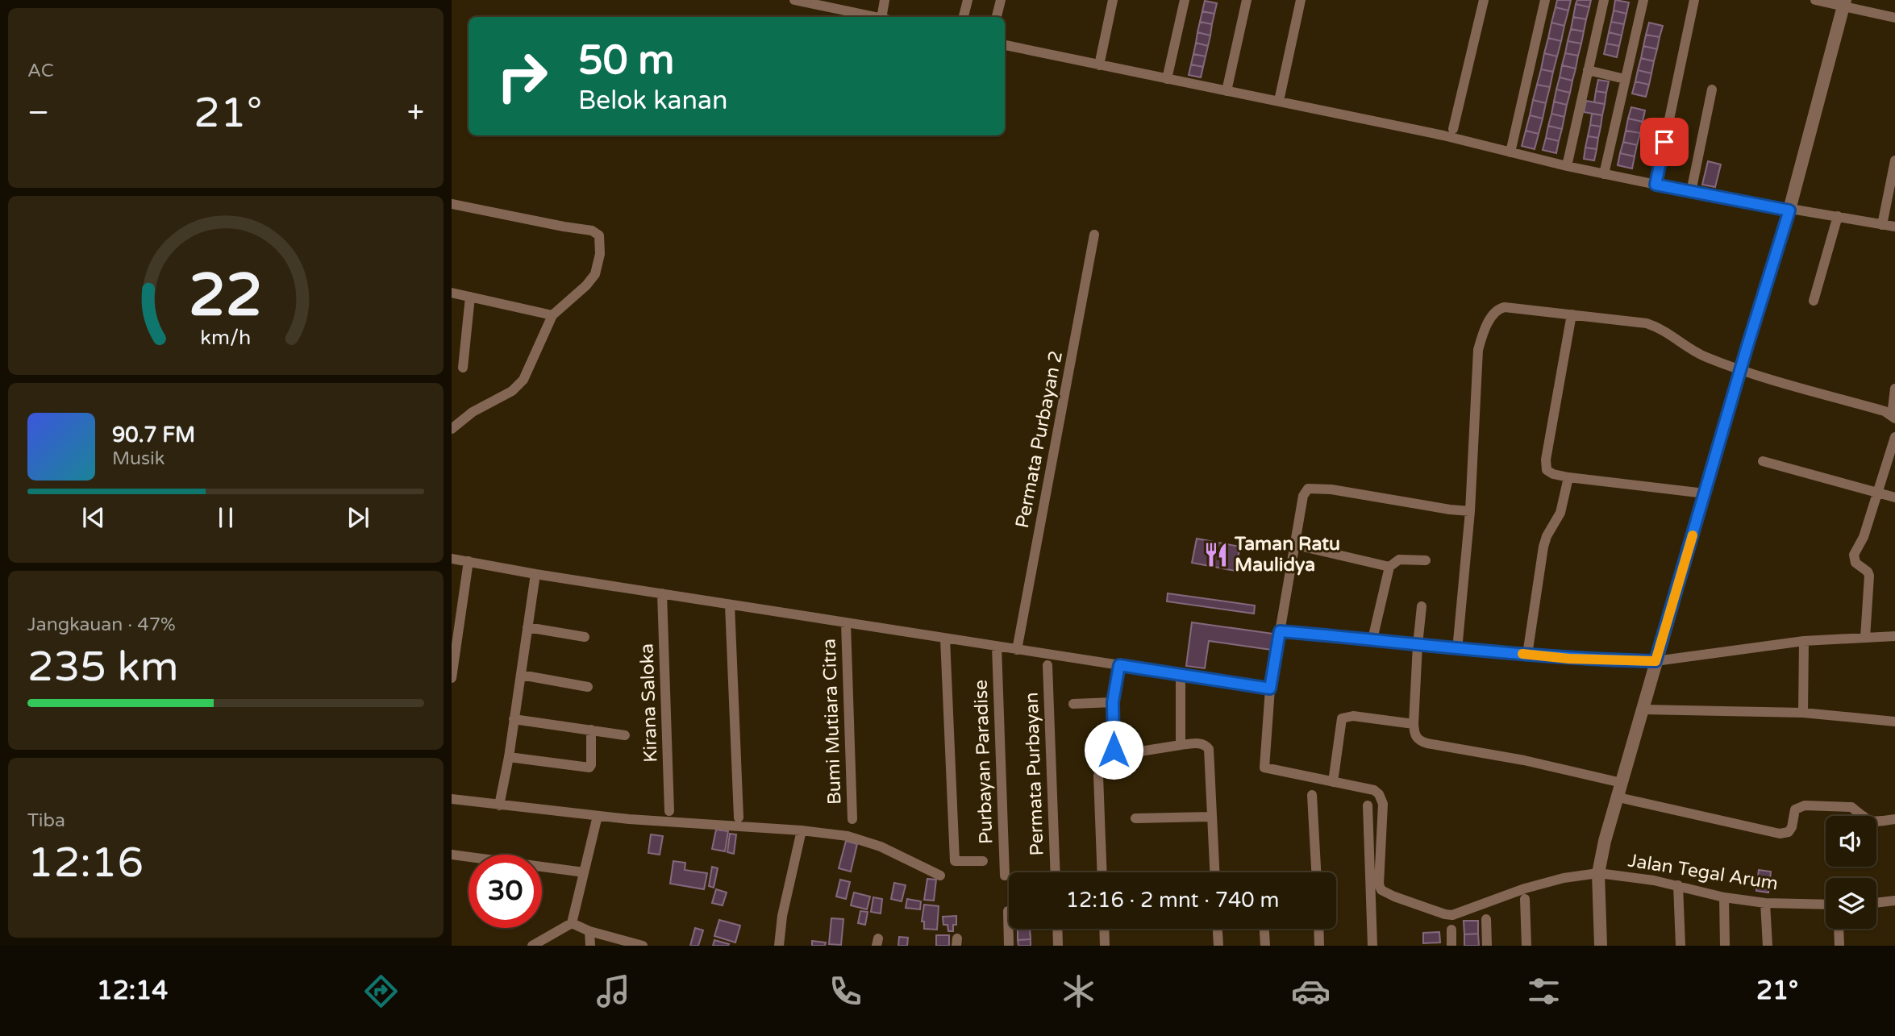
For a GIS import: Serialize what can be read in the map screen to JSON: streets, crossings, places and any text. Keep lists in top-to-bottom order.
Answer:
{
  "streets": {
    "street": [
      "Permata Purbayan 2",
      "Kirana Saloka",
      "Bumi Mutiara Citra",
      "Purbayan Paradise",
      "Permata Purbayan",
      "Jalan Tegal Arum"
    ]
  },
  "places": {
    "restaurant": ["Taman Ratu Maulidya"]
  },
  "page": {
    "tile": [
      "AC",
      ["Jangkauan · 47%", "235 km"],
      ["Tiba", "12:16"]
    ],
    "turn": ["50 m", "Belok kanan"],
    "heat": ["−", "21°", "+"],
    "song": ["90.7 FM", "Musik"],
    "limit": "30",
    "trip": "12:16 · 2 mnt · 740 m",
    "tabs": ["12:14", "21°"],
    "gauge": ["22", "km/h"]
  }
}
